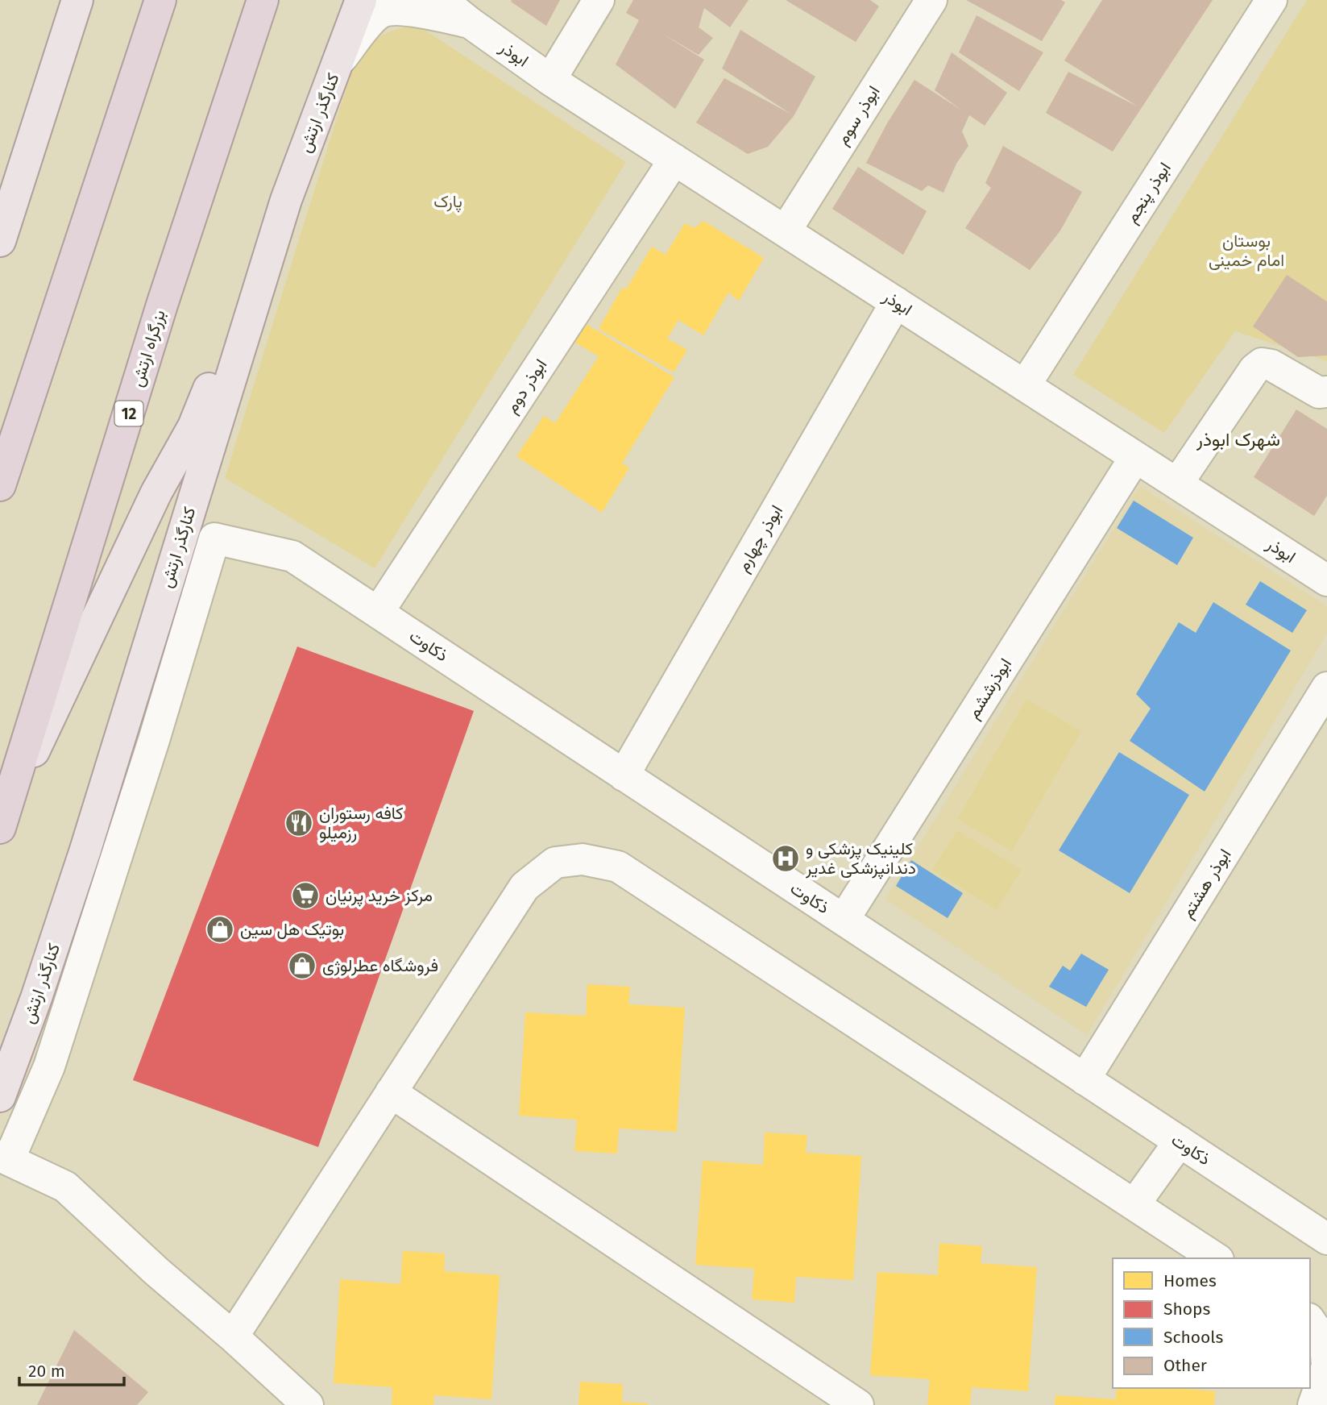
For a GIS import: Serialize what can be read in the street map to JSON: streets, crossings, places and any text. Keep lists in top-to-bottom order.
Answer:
{
  "streets": {
    "highway": ["بزرگراه ارتش", "12"],
    "main road": ["کنارگذر ارتش"],
    "street": [
      "ابوذر",
      "ابوذر سوم",
      "ابوذر پنجم",
      "ابوذر دوم",
      "ابوذر چهارم",
      "ذکاوت",
      "ابوذرششم",
      "ابوذر هشتم"
    ]
  },
  "crossings": [
    ["ابوذر", "ابوذر سوم"],
    ["ابوذر", "ابوذر پنجم"],
    ["ابوذر", "ابوذر دوم"],
    ["ابوذر", "ابوذر چهارم"],
    ["ابوذر", "ابوذرششم"],
    ["ابوذر دوم", "ذکاوت"],
    ["ابوذر چهارم", "ذکاوت"],
    ["ذکاوت", "ابوذرششم"],
    ["ذکاوت", "ابوذر هشتم"]
  ],
  "districts": ["شهرک ابوذر"],
  "parks": ["پارک", "بوستان امام خمینی"],
  "places": {
    "restaurant": ["کافه رستوران رزمیلو"],
    "hospital": ["کلینیک پزشکی و دندانپزشکی غدیر"],
    "supermarket": ["مرکز خرید پرنیان"],
    "shop": ["بوتیک هل سین", "فروشگاه عطرلوژی"]
  },
  "legend": [
    "Homes",
    "Shops",
    "Schools",
    "Other"
  ],
  "scale_bar": "20 m"
}
